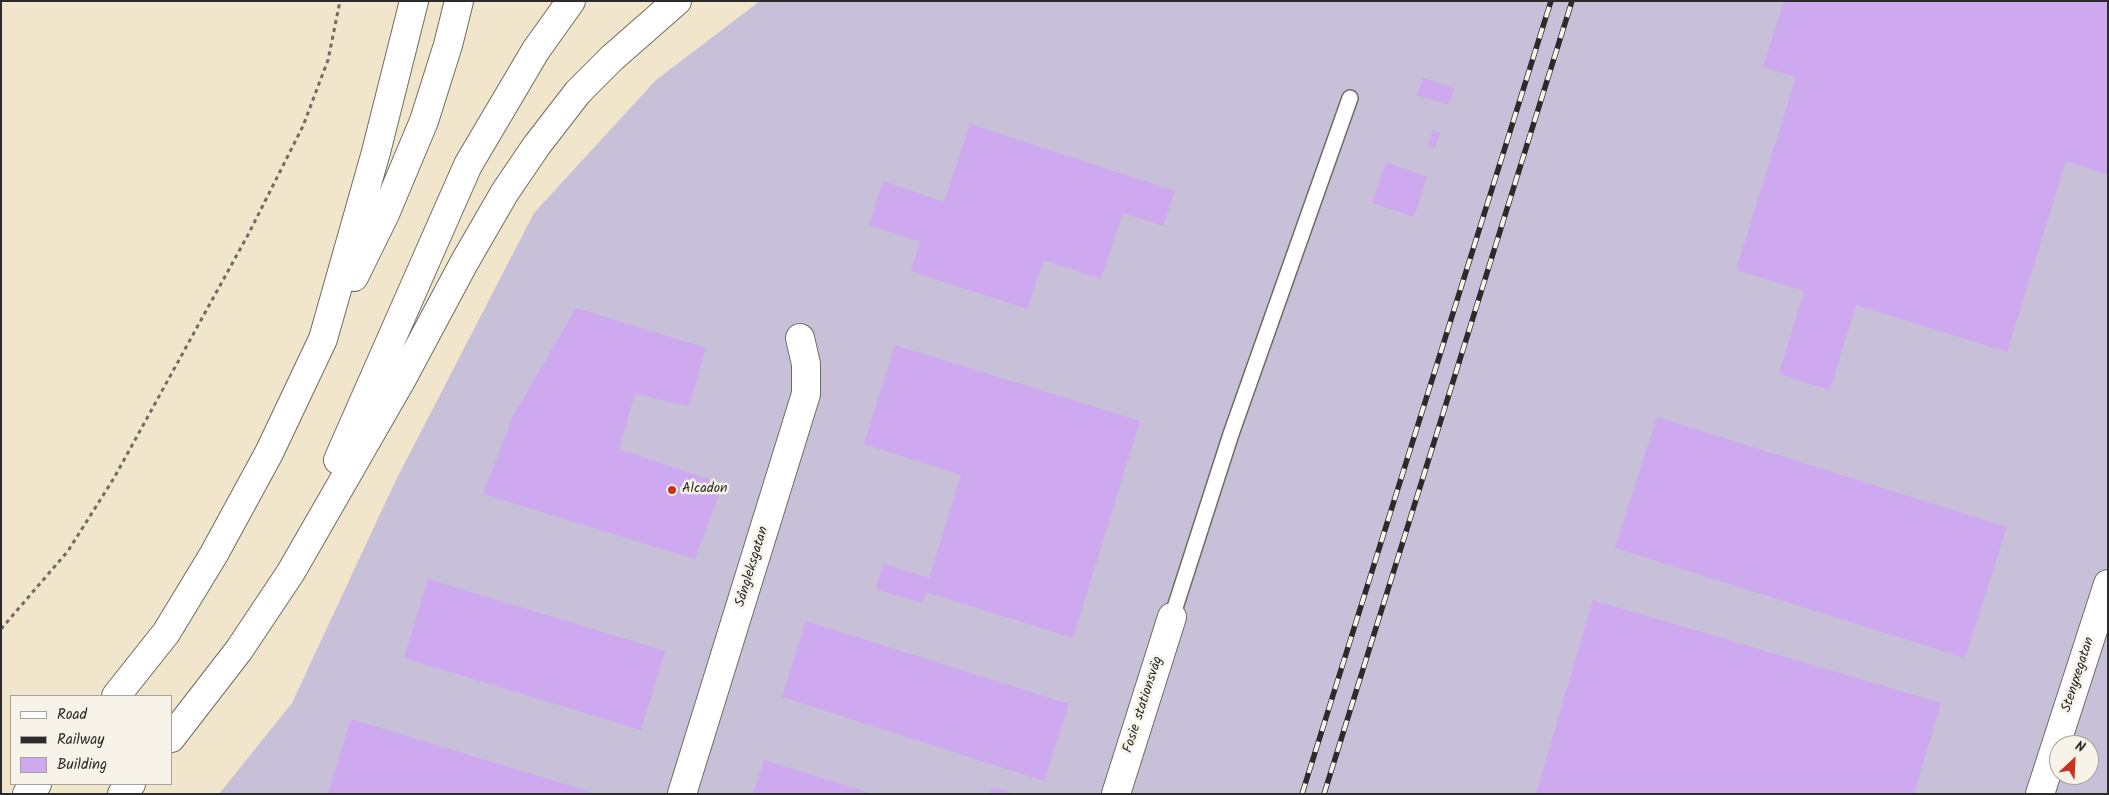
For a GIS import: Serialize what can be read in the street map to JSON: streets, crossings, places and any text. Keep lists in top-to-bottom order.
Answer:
{
  "streets": {
    "main road": ["Sångleksgatan", "Stenyxegatan", "Fosie stationsväg"]
  },
  "places": ["Alcadon"],
  "legend": ["Road", "Railway", "Building"],
  "north": "top right"
}
